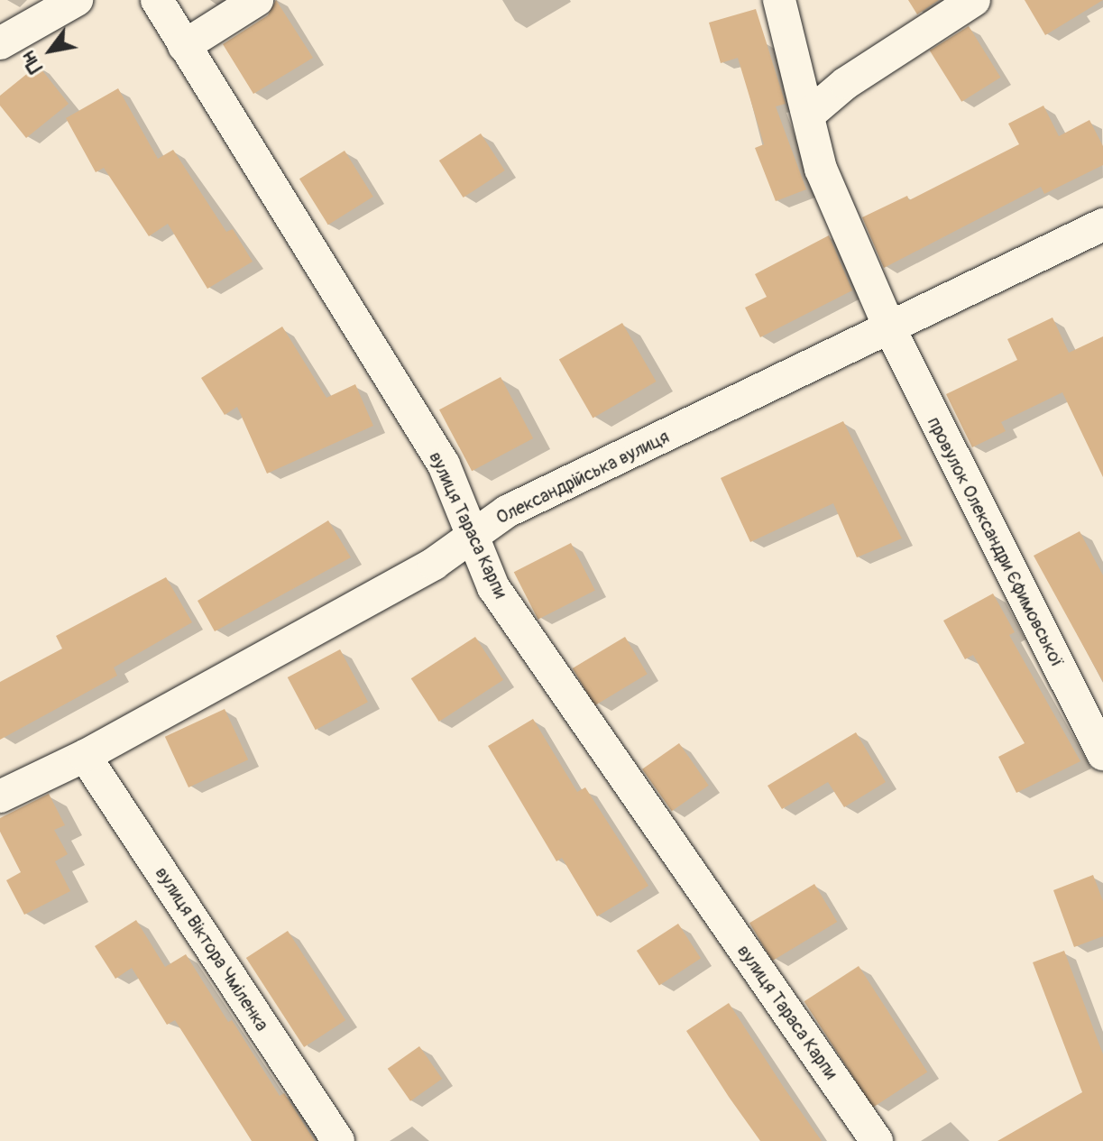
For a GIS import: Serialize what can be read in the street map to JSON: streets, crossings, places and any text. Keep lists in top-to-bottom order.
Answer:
{
  "streets": {
    "street": [
      "Олександрійська вулиця",
      "вулиця Тараса Карпи",
      "провулок Олександри Єфимовської",
      "вулиця Віктора Чміленка"
    ]
  },
  "crossings": [
    ["Олександрійська вулиця", "вулиця Тараса Карпи"],
    ["Олександрійська вулиця", "провулок Олександри Єфимовської"],
    ["Олександрійська вулиця", "вулиця Віктора Чміленка"]
  ],
  "north": "bottom left"
}
